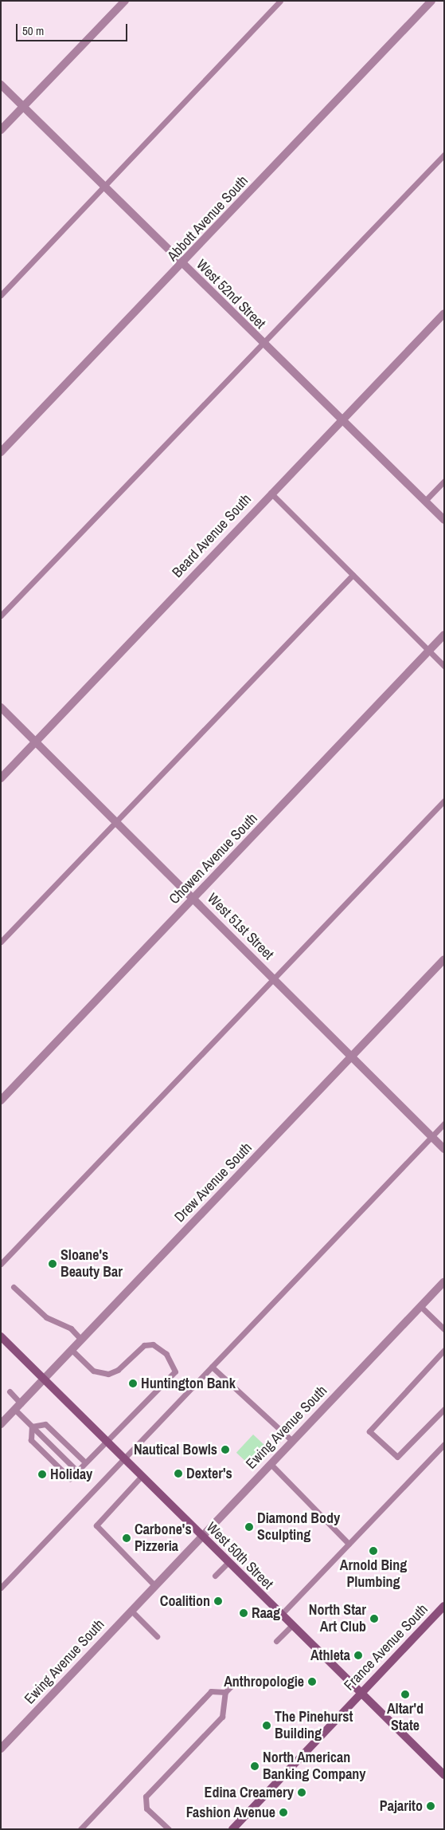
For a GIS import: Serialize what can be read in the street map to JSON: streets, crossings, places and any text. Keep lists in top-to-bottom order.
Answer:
{
  "streets": {
    "main road": ["West 50th Street", "France Avenue South"],
    "street": [
      "Abbott Avenue South",
      "West 52nd Street",
      "Beard Avenue South",
      "Chowen Avenue South",
      "West 51st Street",
      "Drew Avenue South",
      "Ewing Avenue South"
    ]
  },
  "crossings": [
    ["Abbott Avenue South", "West 52nd Street"],
    ["West 52nd Street", "Beard Avenue South"],
    ["Beard Avenue South", "West 51st Street"],
    ["Chowen Avenue South", "West 51st Street"],
    ["West 51st Street", "Drew Avenue South"],
    ["Drew Avenue South", "West 50th Street"],
    ["Ewing Avenue South", "West 50th Street"],
    ["West 50th Street", "France Avenue South"]
  ],
  "places": [
    "Sloane's Beauty Bar",
    "Huntington Bank",
    "Nautical Bowls",
    "Dexter's",
    "Holiday",
    "Diamond Body Sculpting",
    "Carbone's Pizzeria",
    "Arnold Bing Plumbing",
    "Coalition",
    "Raag",
    "North Star Art Club",
    "Athleta",
    "Anthropologie",
    "Altar'd State",
    "The Pinehurst Building",
    "North American Banking Company",
    "Edina Creamery",
    "Pajarito",
    "Fashion Avenue"
  ],
  "scale_bar": "50 m"
}
